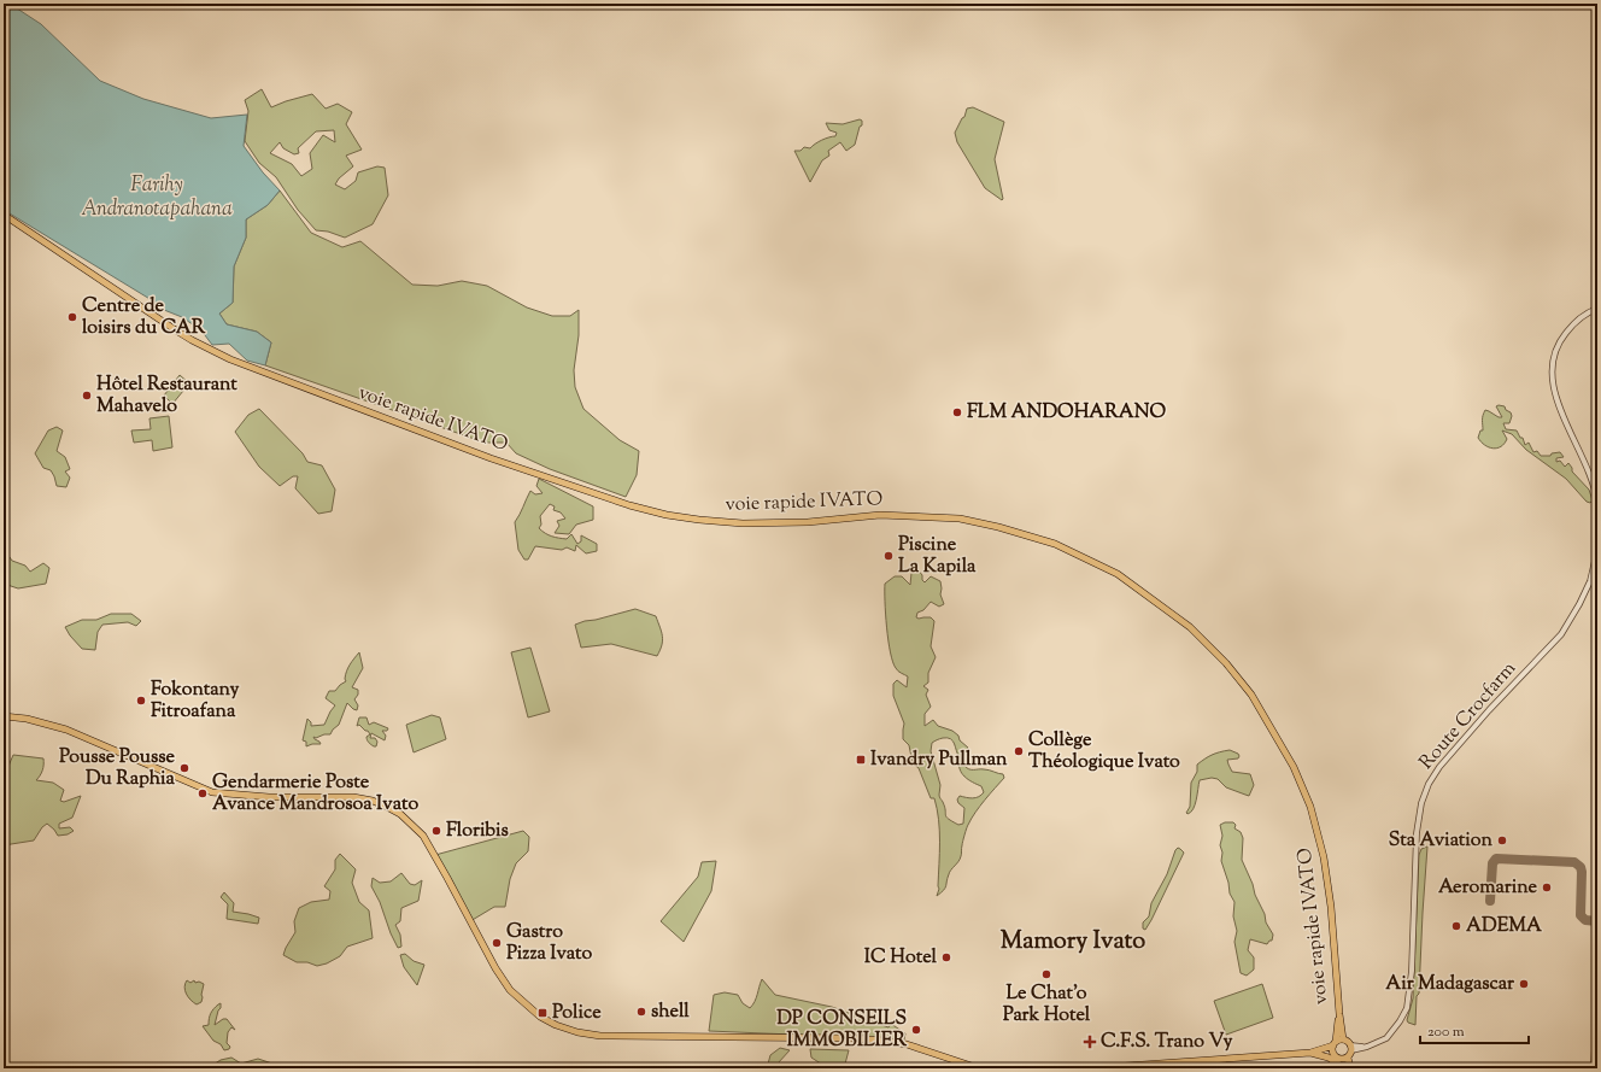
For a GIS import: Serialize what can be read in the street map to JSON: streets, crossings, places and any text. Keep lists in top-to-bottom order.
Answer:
{
  "streets": {
    "main road": ["voie rapide IVATO"],
    "street": ["Route Crocfarm"]
  },
  "districts": ["Mamory Ivato"],
  "water": ["Farihy Andranotapahana"],
  "places": {
    "other": [
      "Centre de loisirs du CAR",
      "Hôtel Restaurant Mahavelo",
      "FLM ANDOHARANO",
      "Piscine La Kapila",
      "Fokontany Fitroafana",
      "Collège Théologique Ivato",
      "Pousse Pousse Du Raphia",
      "Gendarmerie Poste Avance Mandrosoa Ivato",
      "Floribis",
      "Sta Aviation",
      "Aeromarine",
      "ADEMA",
      "Gastro Pizza Ivato",
      "IC Hotel",
      "Le Chat'o Park Hotel",
      "Air Madagascar",
      "shell",
      "DP CONSEILS IMMOBILIER"
    ],
    "transit": ["Ivandry Pullman", "Police"],
    "health": ["C.F.S. Trano Vy"]
  },
  "scale_bar": "200 m"
}
